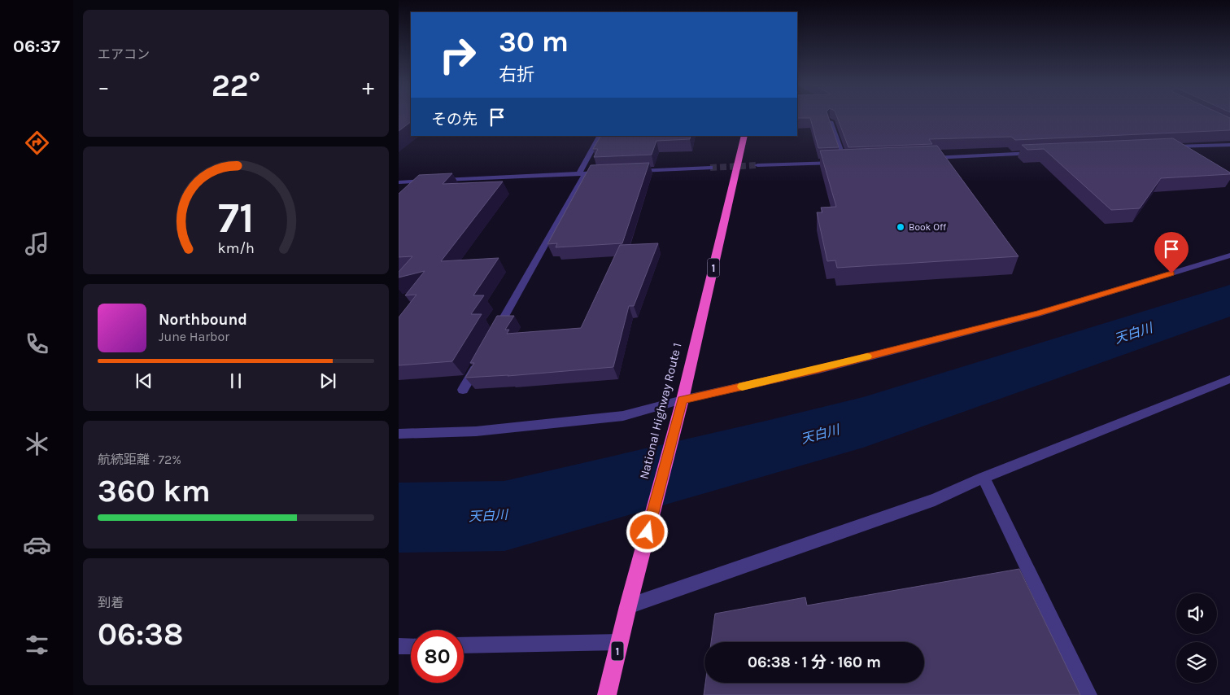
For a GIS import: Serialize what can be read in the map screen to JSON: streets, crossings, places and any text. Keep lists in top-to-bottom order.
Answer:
{
  "streets": {
    "highway": ["1", "National Highway Route 1"]
  },
  "water": ["天白川"],
  "places": ["Book Off"],
  "page": {
    "tabs": "06:37",
    "tile": [
      "エアコン",
      ["航続距離 · 72%", "360 km"],
      ["到着", "06:38"]
    ],
    "turn": ["30 m", "右折"],
    "heat": ["−", "22°", "+"],
    "then": "その先",
    "song": ["Northbound", "June Harbor"],
    "limit": "80",
    "trip": "06:38 · 1 分 · 160 m",
    "gauge": ["71", "km/h"]
  }
}
